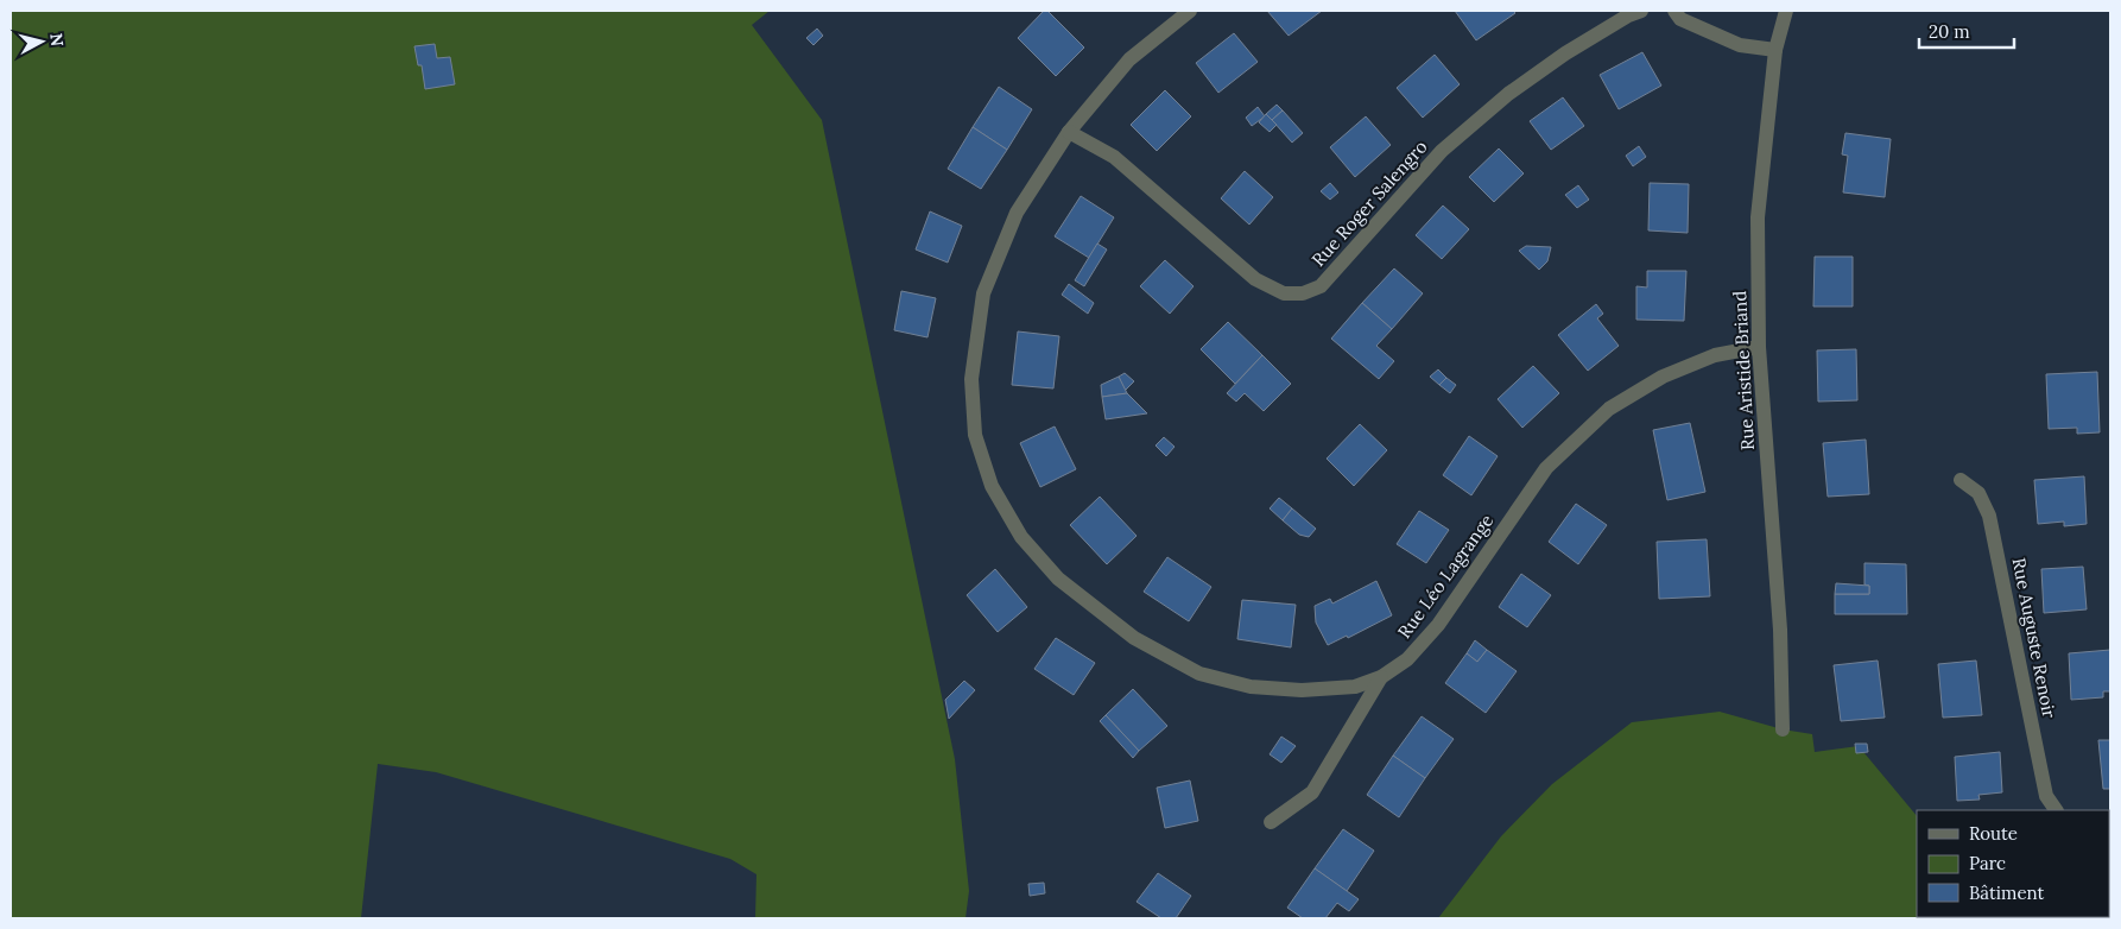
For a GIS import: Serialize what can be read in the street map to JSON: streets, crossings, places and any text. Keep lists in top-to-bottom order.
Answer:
{
  "streets": {
    "street": [
      "Rue Roger Salengro",
      "Rue Aristide Briand",
      "Rue Léo Lagrange",
      "Rue Auguste Renoir"
    ]
  },
  "crossings": [
    ["Rue Roger Salengro", "Rue Léo Lagrange"],
    ["Rue Aristide Briand", "Rue Léo Lagrange"]
  ],
  "legend": ["Route", "Parc", "Bâtiment"],
  "scale_bar": "20 m",
  "north": "right"
}
